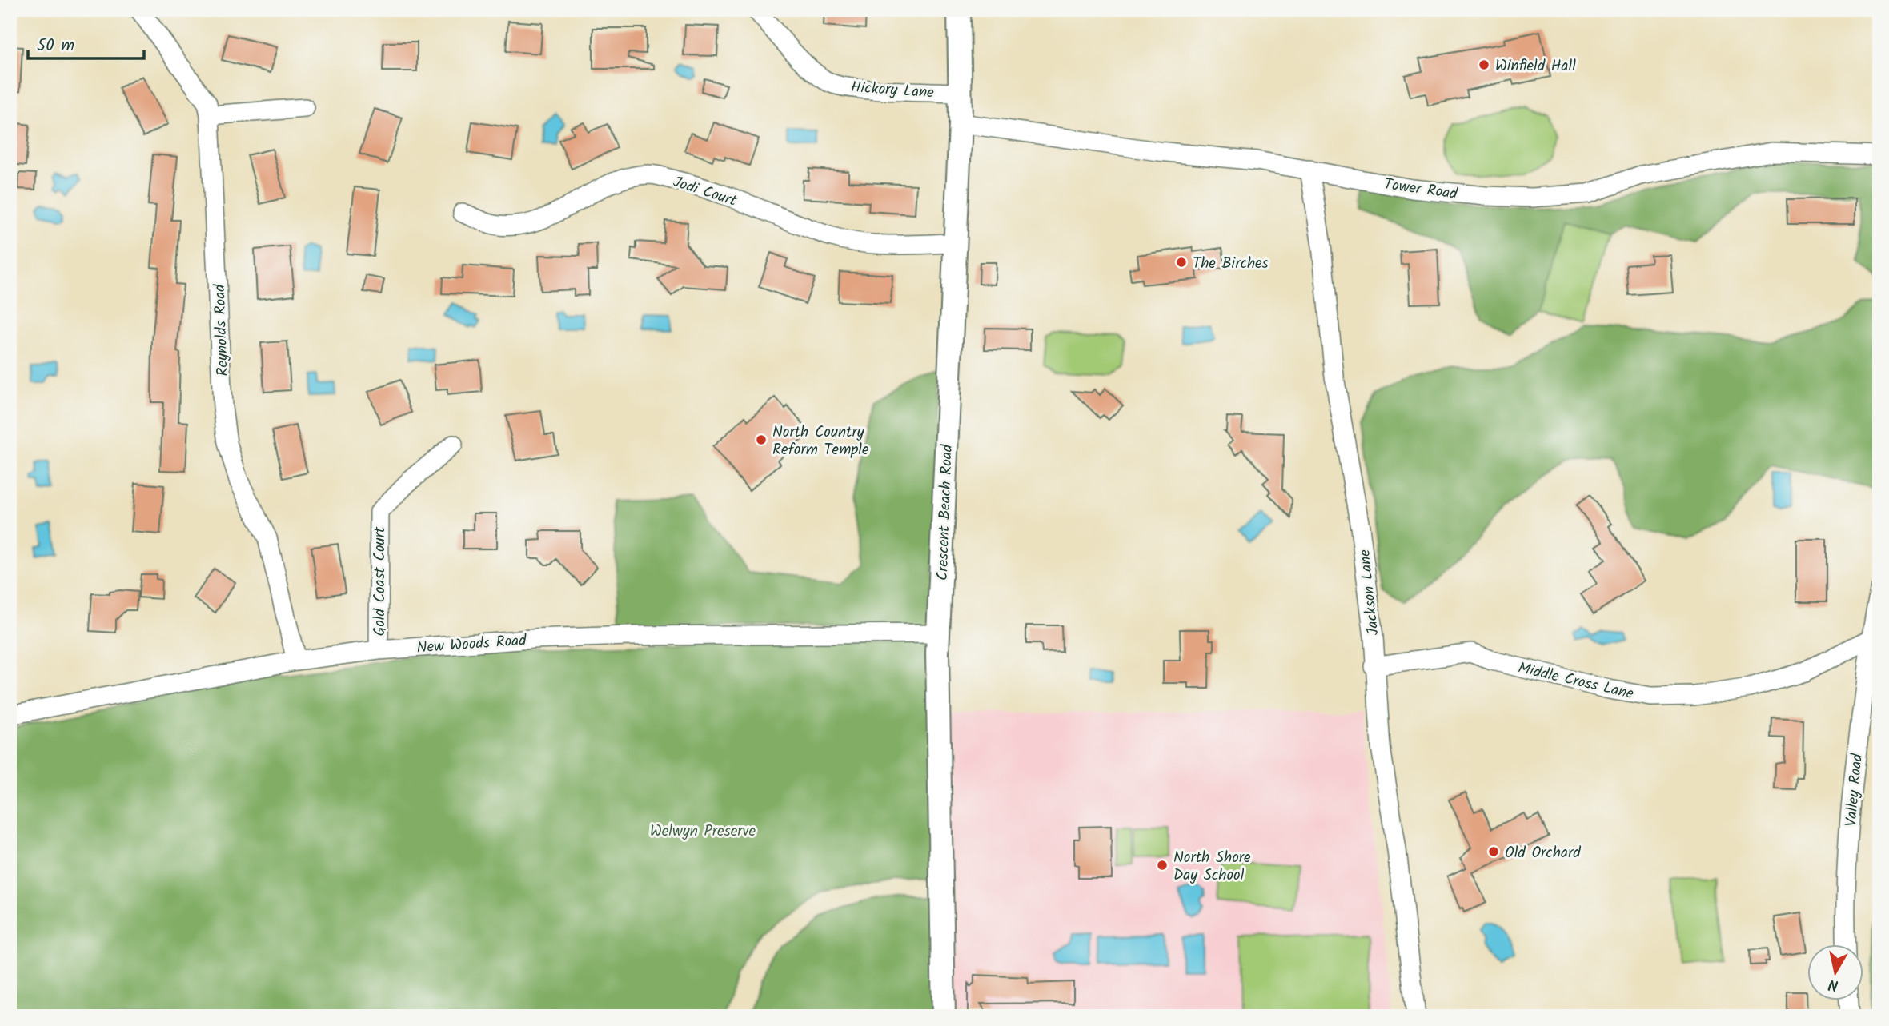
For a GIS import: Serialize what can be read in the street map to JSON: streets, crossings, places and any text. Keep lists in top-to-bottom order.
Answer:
{
  "streets": {
    "street": [
      "Hickory Lane",
      "Tower Road",
      "Jodi Court",
      "Reynolds Road",
      "Crescent Beach Road",
      "Gold Coast Court",
      "Jackson Lane",
      "New Woods Road",
      "Middle Cross Lane",
      "Valley Road"
    ]
  },
  "crossings": [
    ["Hickory Lane", "Crescent Beach Road"],
    ["Tower Road", "Crescent Beach Road"],
    ["Tower Road", "Jackson Lane"],
    ["Jodi Court", "Crescent Beach Road"],
    ["Reynolds Road", "New Woods Road"],
    ["Crescent Beach Road", "New Woods Road"],
    ["Gold Coast Court", "New Woods Road"],
    ["Jackson Lane", "Middle Cross Lane"],
    ["Middle Cross Lane", "Valley Road"]
  ],
  "parks": ["Welwyn Preserve"],
  "places": [
    "Winfield Hall",
    "The Birches",
    "North Country Reform Temple",
    "Old Orchard",
    "North Shore Day School"
  ],
  "scale_bar": "50 m",
  "north": "bottom"
}
